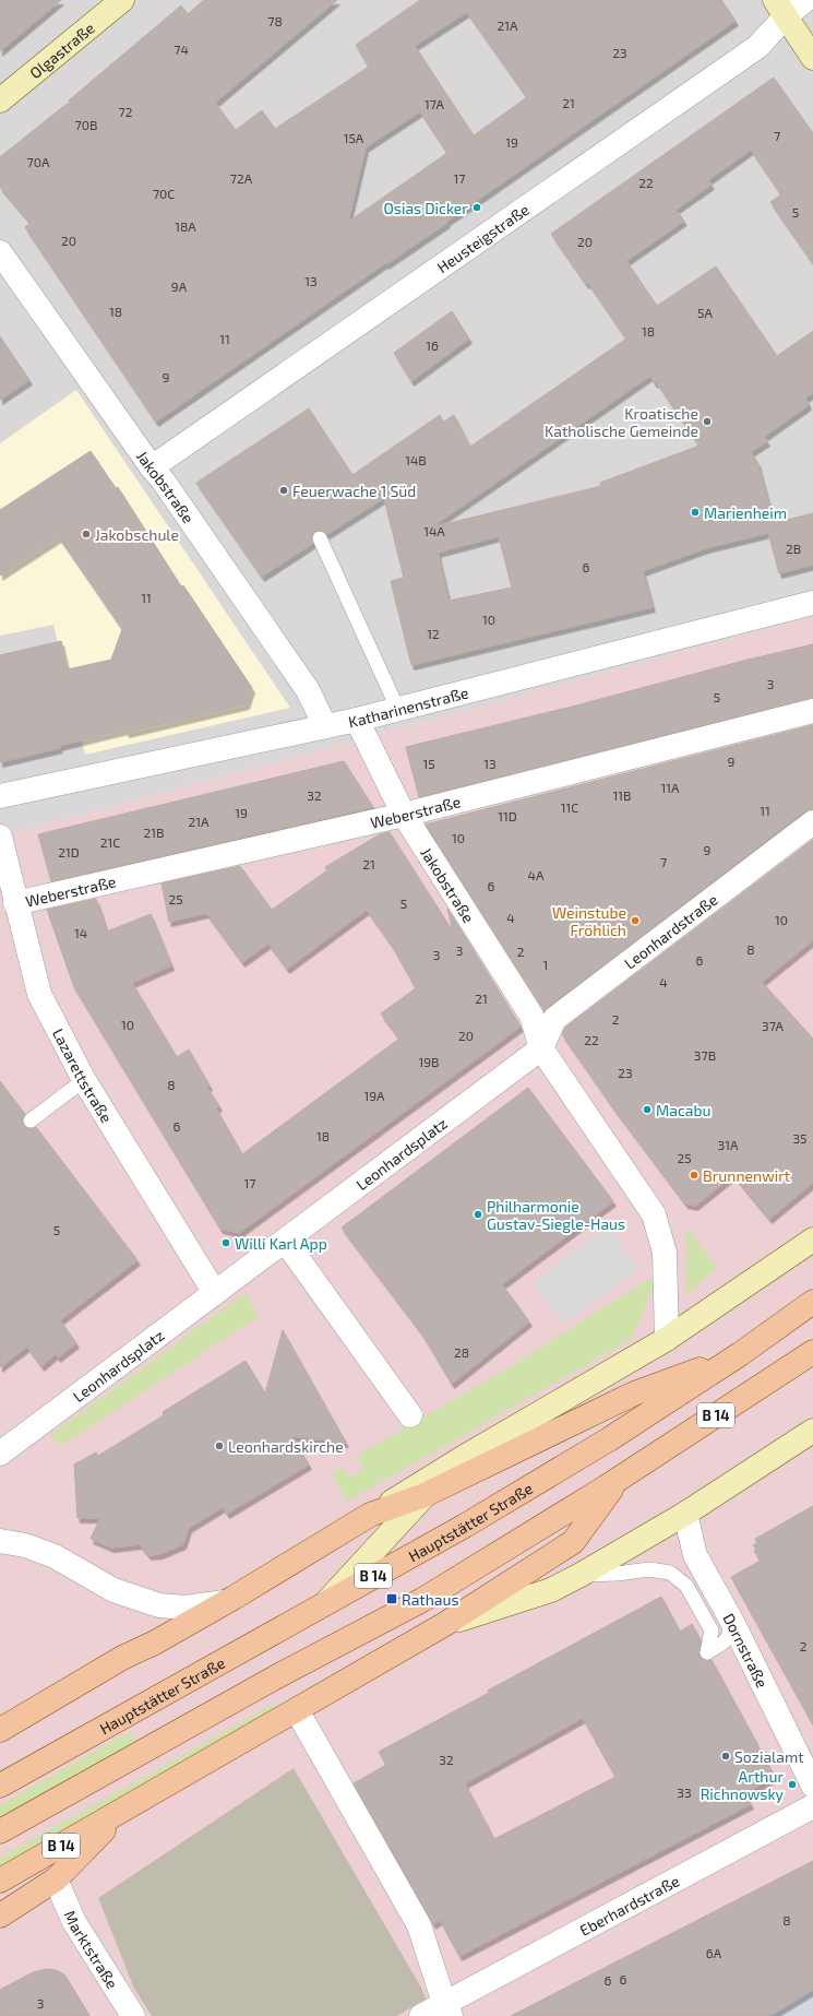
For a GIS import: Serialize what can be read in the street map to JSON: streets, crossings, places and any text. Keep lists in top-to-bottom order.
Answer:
{
  "streets": {
    "main road": ["B 14", "Hauptstätter Straße"],
    "street": [
      "Olgastraße",
      "Heusteigstraße",
      "Jakobstraße",
      "Katharinenstraße",
      "Weberstraße",
      "Leonhardstraße",
      "Lazarettstraße",
      "Leonhardsplatz",
      "Dornstraße",
      "Eberhardstraße",
      "Marktstraße"
    ]
  },
  "crossings": [
    ["Heusteigstraße", "Jakobstraße"],
    ["Jakobstraße", "Katharinenstraße"],
    ["Jakobstraße", "Weberstraße"],
    ["Jakobstraße", "Leonhardstraße"],
    ["Jakobstraße", "Leonhardsplatz"],
    ["Weberstraße", "Lazarettstraße"],
    ["Leonhardstraße", "Leonhardsplatz"],
    ["Lazarettstraße", "Leonhardsplatz"],
    ["B 14", "Hauptstätter Straße"],
    ["B 14", "Marktstraße"]
  ],
  "places": {
    "other": [
      "Osias Dicker",
      "Kroatische Katholische Gemeinde",
      "Feuerwache 1 Süd",
      "Marienheim",
      "Jakobschule",
      "Weinstube Fröhlich",
      "Macabu",
      "Brunnenwirt",
      "Philharmonie Gustav-Siegle-Haus",
      "Willi Karl App",
      "Leonhardskirche",
      "Sozialamt",
      "Arthur Richnowsky"
    ],
    "transit": ["Rathaus"]
  },
  "house_numbers": [
    "78",
    "21A",
    "74",
    "23",
    "21",
    "17A",
    "72",
    "70B",
    "7",
    "15A",
    "19",
    "70A",
    "72A",
    "17",
    "22",
    "70C",
    "5",
    "18A",
    "20",
    "20",
    "13",
    "9A",
    "18",
    "5A",
    "18",
    "11",
    "16",
    "9",
    "14B",
    "14A",
    "2B",
    "6",
    "11",
    "10",
    "12",
    "3",
    "5",
    "9",
    "15",
    "13",
    "11A",
    "32",
    "11B",
    "11C",
    "11",
    "19",
    "11D",
    "21A",
    "21B",
    "10",
    "21C",
    "9",
    "21D",
    "7",
    "21",
    "4A",
    "6",
    "25",
    "5",
    "4",
    "10",
    "14",
    "8",
    "3",
    "2",
    "3",
    "6",
    "1",
    "4",
    "21",
    "2",
    "10",
    "37A",
    "20",
    "22",
    "37B",
    "19B",
    "23",
    "8",
    "19A",
    "6",
    "18",
    "35",
    "31A",
    "25",
    "17",
    "5",
    "28",
    "2",
    "32",
    "33",
    "8",
    "6A",
    "6",
    "6",
    "3"
  ]
}
